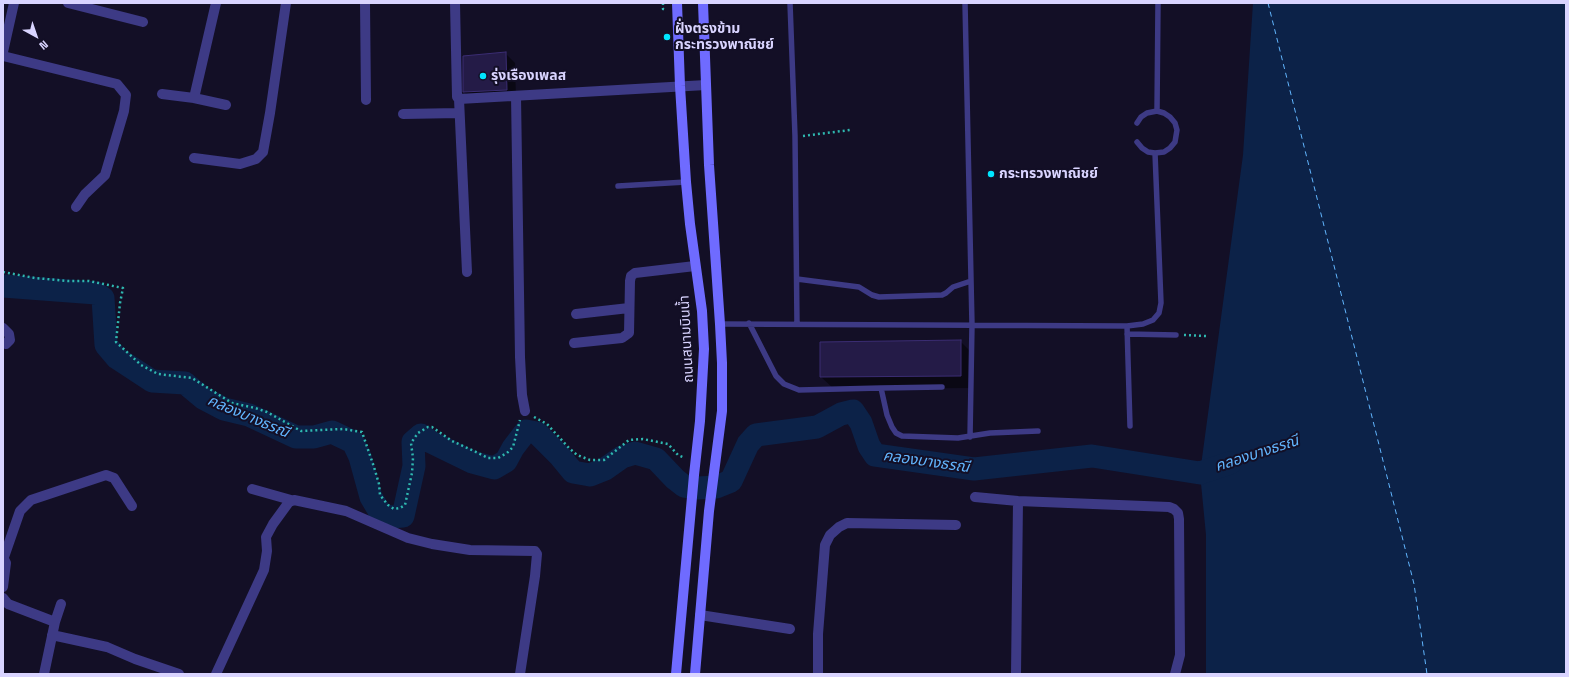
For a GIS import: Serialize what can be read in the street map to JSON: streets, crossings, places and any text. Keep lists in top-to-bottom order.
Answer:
{
  "streets": {
    "main road": ["ถนนสนามบินน้ำ"]
  },
  "water": ["คลองบางธรณี"],
  "places": ["ฝั่งตรงข้าม กระทรวงพาณิชย์", "รุ่งเรืองเพลส", "กระทรวงพาณิชย์"],
  "north": "bottom right"
}
